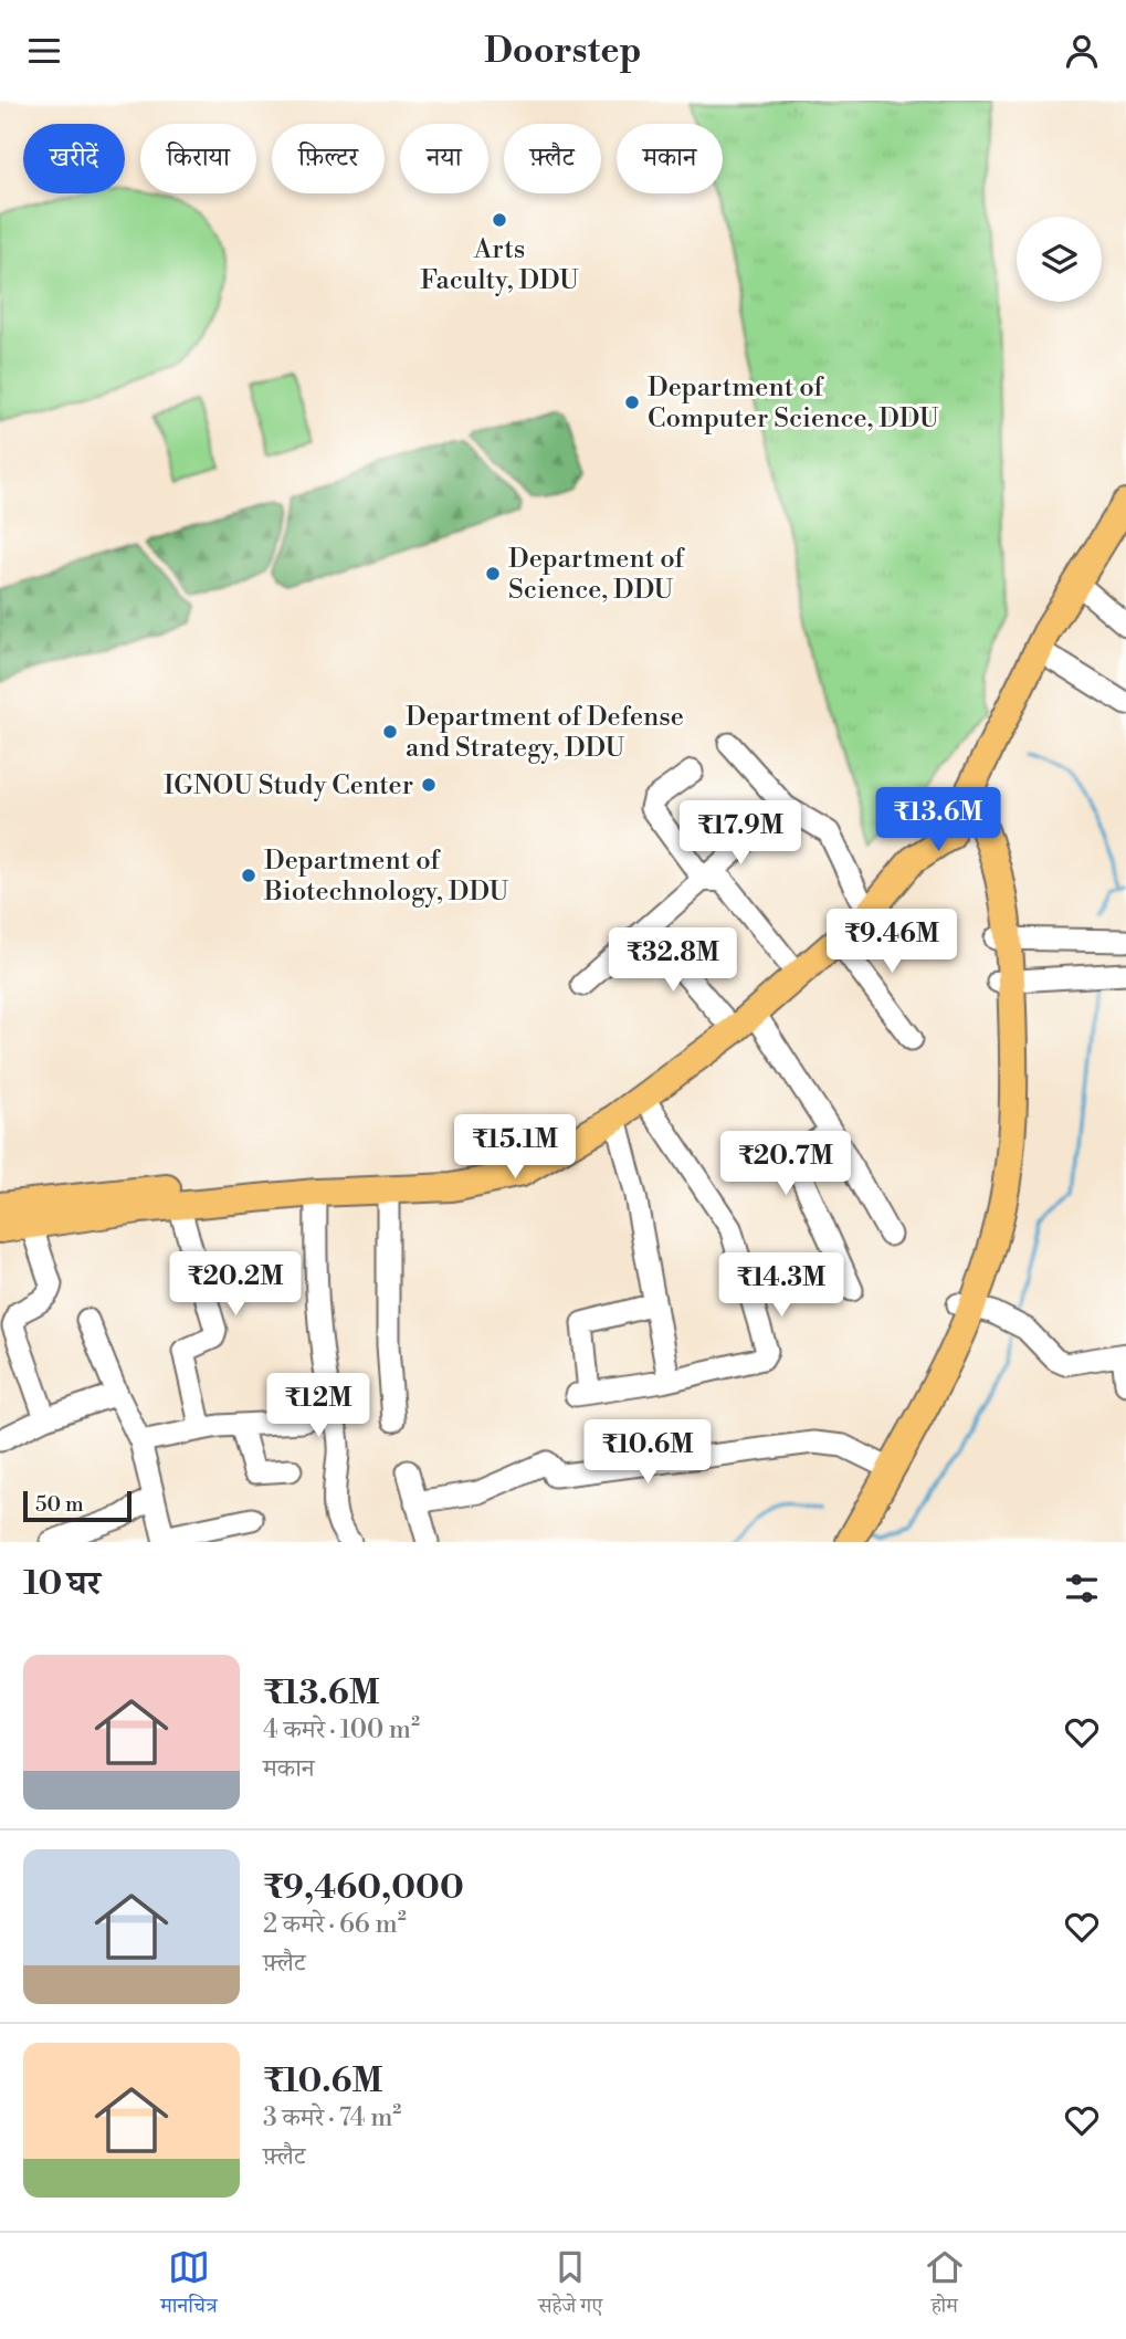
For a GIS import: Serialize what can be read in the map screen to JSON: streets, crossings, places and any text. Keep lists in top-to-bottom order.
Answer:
{
  "places": [
    "Arts Faculty, DDU",
    "Department of Computer Science, DDU",
    "Department of Science, DDU",
    "Department of Defense and Strategy, DDU",
    "IGNOU Study Center",
    "Department of Biotechnology, DDU"
  ],
  "scale_bar": "50 m",
  "page": {
    "header": "Doorstep",
    "chip": [
      "खरीदें",
      "किराया",
      "फ़िल्टर",
      "नया",
      "फ़्लैट",
      "मकान"
    ],
    "price": [
      "₹13.6M",
      "₹17.9M",
      "₹9.46M",
      "₹32.8M",
      "₹15.1M",
      "₹20.7M",
      "₹20.2M",
      "₹14.3M",
      "₹12M",
      "₹10.6M"
    ],
    "scale": "50 m",
    "heading": "10 घर",
    "list": [
      {
        "name": "₹13.6M",
        "note": "4 कमरे · 100 m² · मकान"
      },
      {
        "name": "₹9,460,000",
        "note": "2 कमरे · 66 m² · फ़्लैट"
      },
      {
        "name": "₹10.6M",
        "note": "3 कमरे · 74 m² · फ़्लैट"
      }
    ],
    "tabs": ["मानचित्र", "सहेजे गए", "होम"]
  }
}
